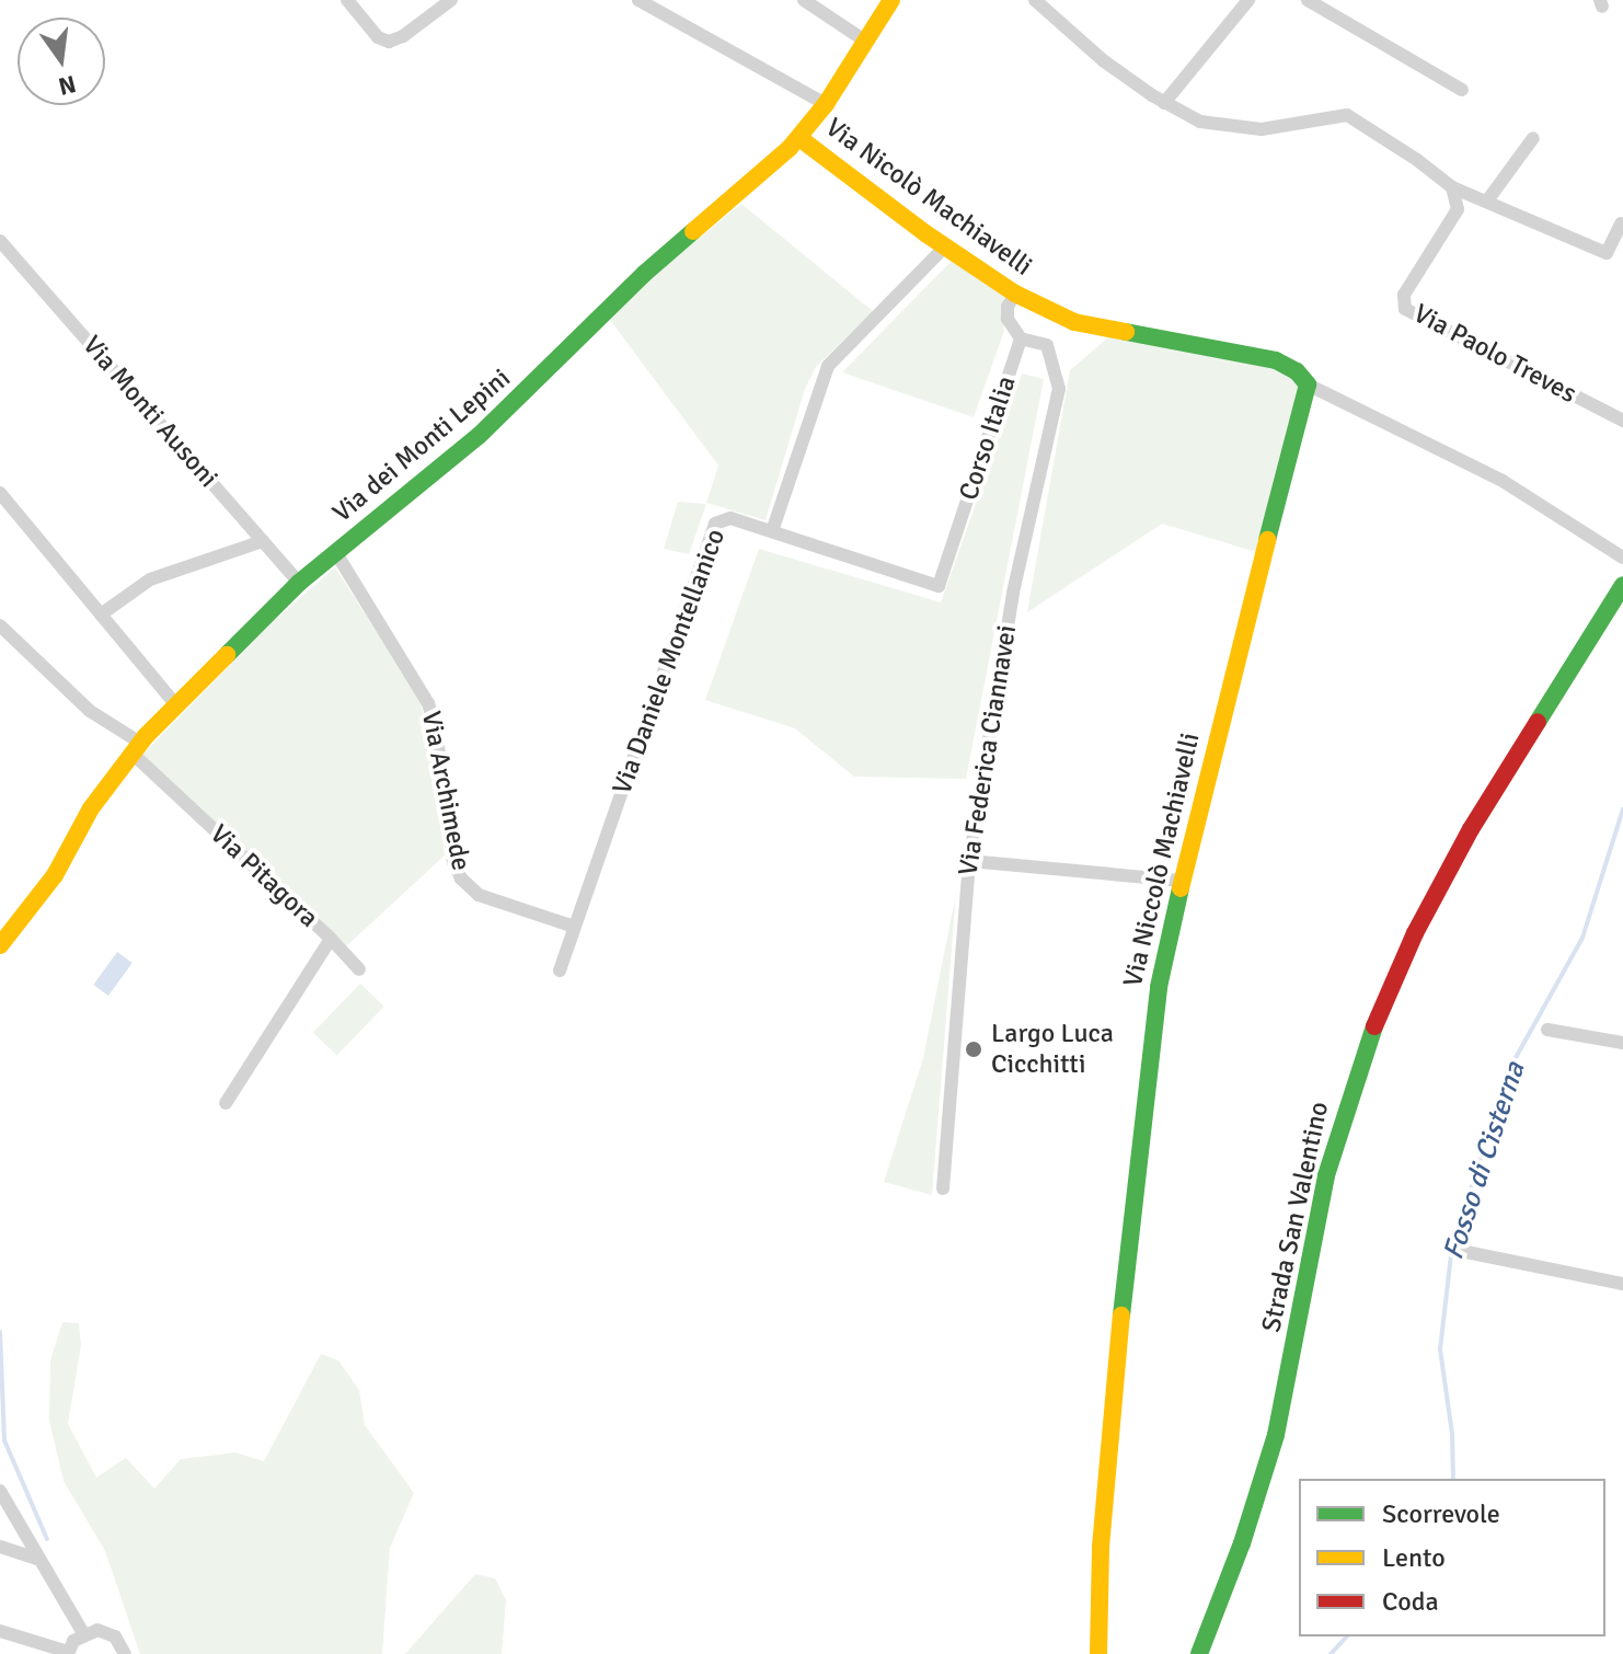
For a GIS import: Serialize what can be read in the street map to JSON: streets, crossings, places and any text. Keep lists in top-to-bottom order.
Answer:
{
  "streets": {
    "street": [
      "Via Nicolò Machiavelli",
      "Via Paolo Treves",
      "Via Monti Ausoni",
      "Corso Italia",
      "Via dei Monti Lepini",
      "Via Daniele Montellanico",
      "Via Federica Ciannavei",
      "Via Archimede",
      "Via Niccolò Machiavelli",
      "Via Pitagora",
      "Strada San Valentino"
    ]
  },
  "crossings": [
    ["Via Nicolò Machiavelli", "Via dei Monti Lepini"],
    ["Via Nicolò Machiavelli", "Via Niccolò Machiavelli"],
    ["Via Monti Ausoni", "Via dei Monti Lepini"],
    ["Corso Italia", "Via Daniele Montellanico"],
    ["Corso Italia", "Via Federica Ciannavei"],
    ["Via dei Monti Lepini", "Via Archimede"],
    ["Via dei Monti Lepini", "Via Pitagora"],
    ["Via Daniele Montellanico", "Via Archimede"]
  ],
  "water": ["Fosso di Cisterna"],
  "places": ["Largo Luca Cicchitti"],
  "legend": ["Scorrevole", "Lento", "Coda"],
  "north": "bottom"
}
